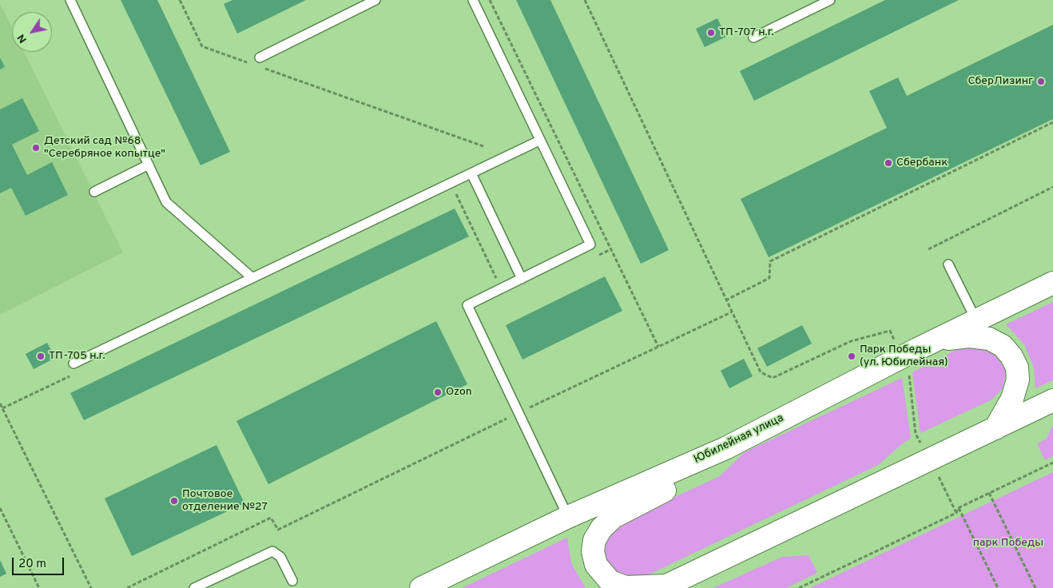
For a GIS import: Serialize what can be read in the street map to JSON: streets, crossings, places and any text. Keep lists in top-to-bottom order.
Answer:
{
  "streets": {
    "main road": ["Юбилейная улица"]
  },
  "parks": ["парк Победы"],
  "places": [
    "ТП-707 н.г.",
    "СберЛизинг",
    "Детский сад №68 \"Серебряное копытце\"",
    "Сбербанк",
    "ТП-705 н.г.",
    "Парк Победы (ул. Юбилейная)",
    "Ozon",
    "Почтовое отделение №27"
  ],
  "scale_bar": "20 m",
  "north": "bottom left"
}
